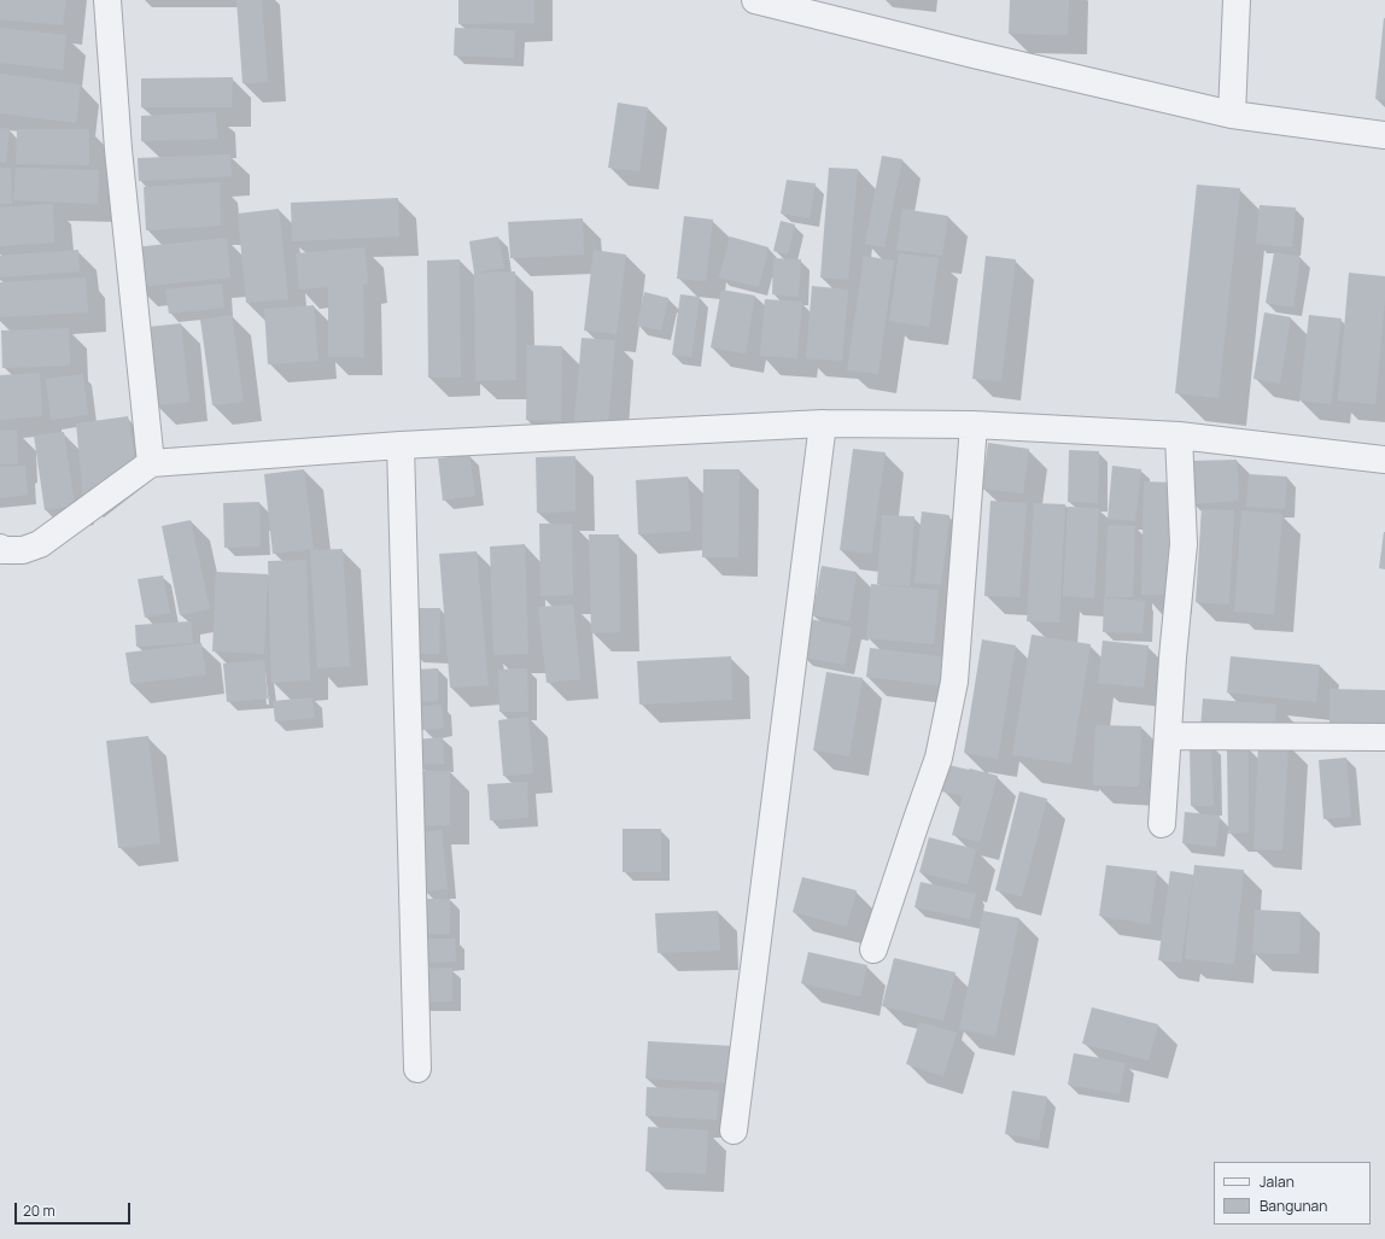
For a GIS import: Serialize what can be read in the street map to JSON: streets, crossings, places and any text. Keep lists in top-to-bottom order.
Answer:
{
  "legend": ["Jalan", "Bangunan"],
  "scale_bar": "20 m"
}
